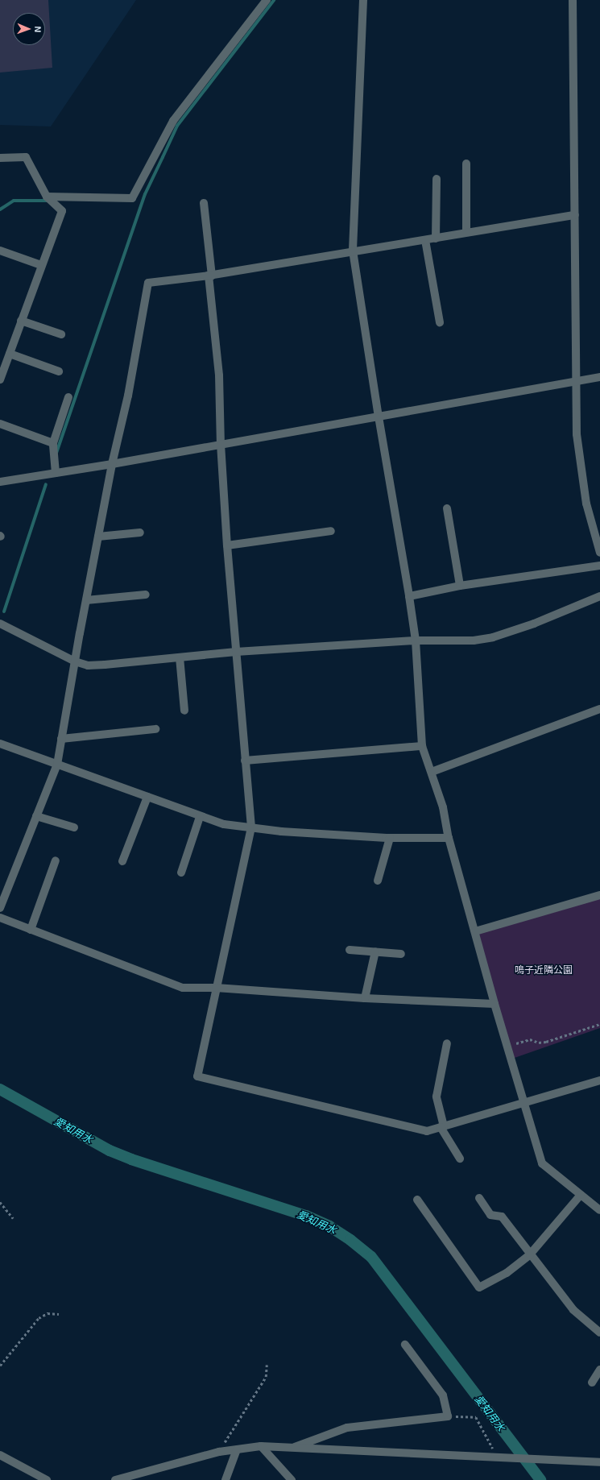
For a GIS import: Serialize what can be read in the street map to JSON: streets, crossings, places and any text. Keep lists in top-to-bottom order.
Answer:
{
  "water": ["愛知用水"],
  "parks": ["鳴子近隣公園"],
  "north": "right"
}
